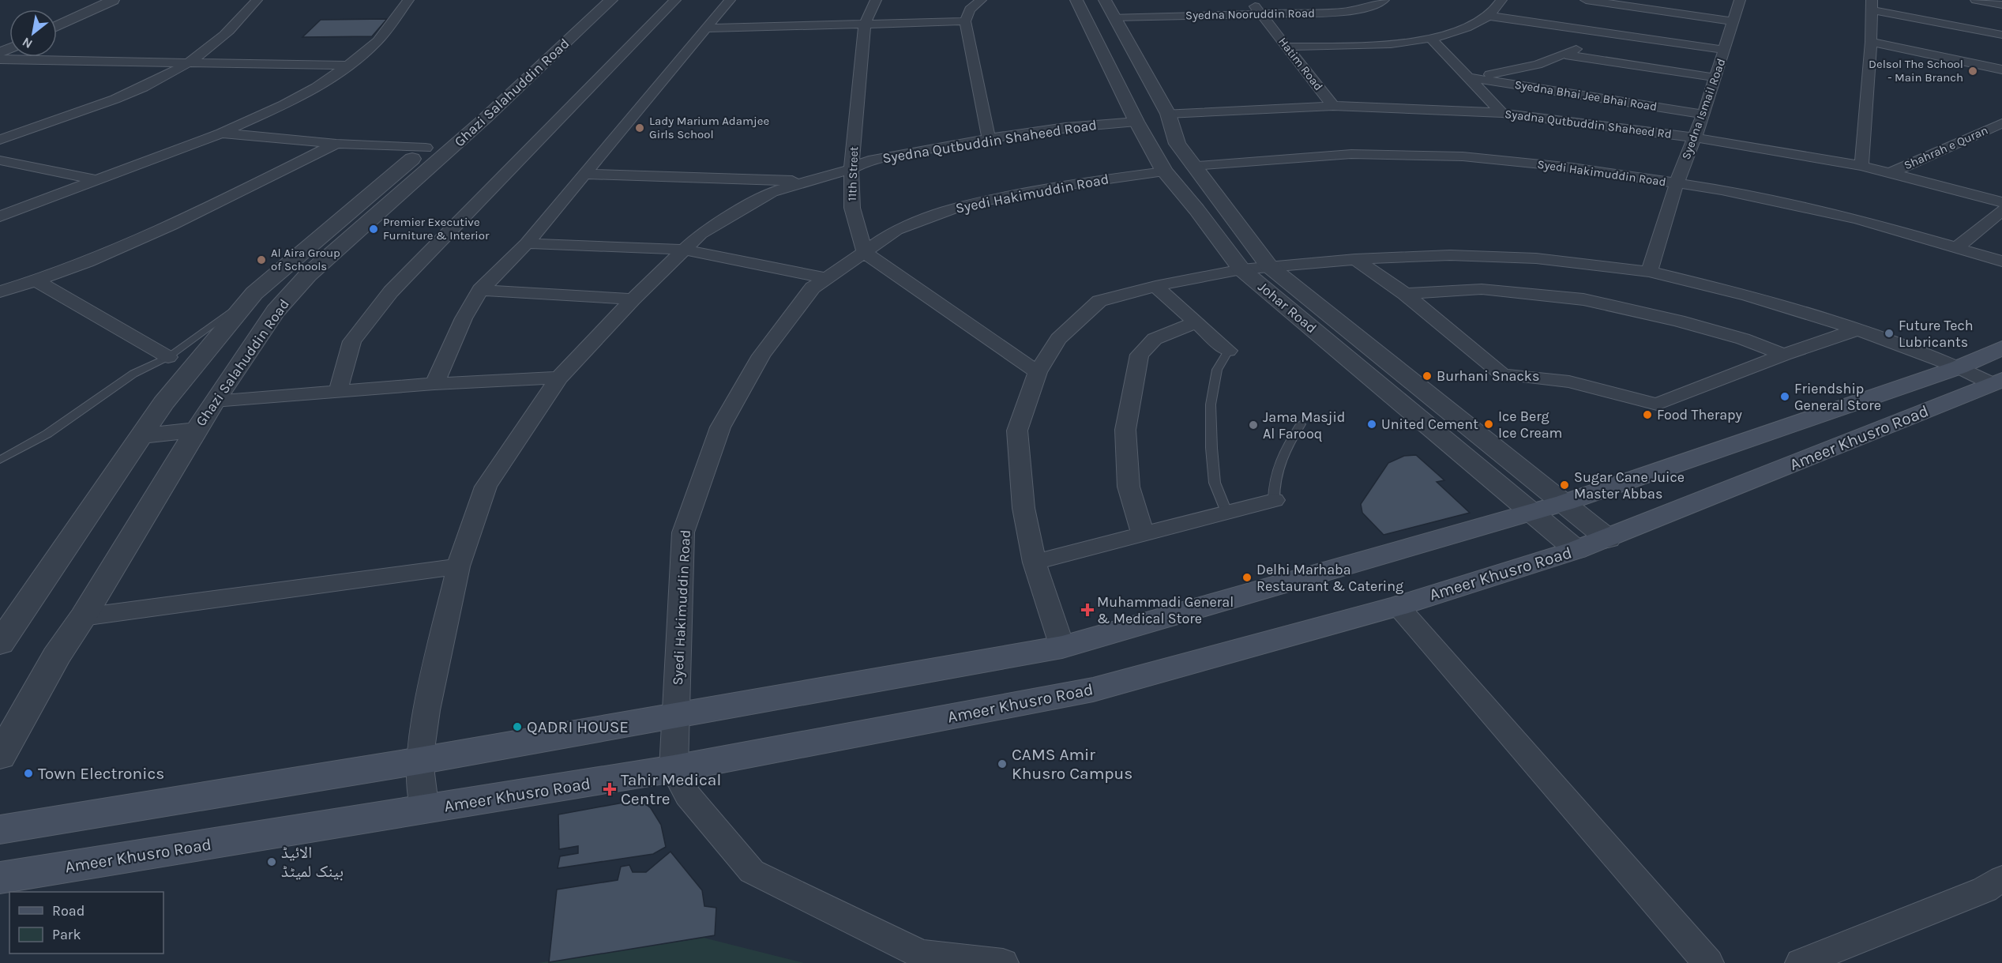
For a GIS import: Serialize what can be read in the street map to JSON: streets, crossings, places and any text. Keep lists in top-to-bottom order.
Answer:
{
  "streets": {
    "main road": ["Ameer Khusro Road"],
    "street": [
      "Syedna Nooruddin Road",
      "Hatim Road",
      "Ghazi Salahuddin Road",
      "Syedna Bhai Jee Bhai Road",
      "Syedna Ismail Road",
      "Syadna Qutbuddin Shaheed Rd",
      "Syedna Qutbuddin Shaheed Road",
      "Shahrah e Quran",
      "Syedi Hakimuddin Road",
      "11th Street",
      "Johar Road"
    ]
  },
  "crossings": [
    ["Syedna Nooruddin Road", "Hatim Road"],
    ["Syedna Nooruddin Road", "Johar Road"],
    ["Hatim Road", "Syadna Qutbuddin Shaheed Rd"],
    ["Syedna Bhai Jee Bhai Road", "Syedna Ismail Road"],
    ["Syedna Ismail Road", "Syadna Qutbuddin Shaheed Rd"],
    ["Syedna Ismail Road", "Syedi Hakimuddin Road"],
    ["Syadna Qutbuddin Shaheed Rd", "Shahrah e Quran"],
    ["Syadna Qutbuddin Shaheed Rd", "Johar Road"],
    ["Syedna Qutbuddin Shaheed Road", "11th Street"],
    ["Syedna Qutbuddin Shaheed Road", "Johar Road"],
    ["Syedna Qutbuddin Shaheed Road", "Ameer Khusro Road"],
    ["Syedi Hakimuddin Road", "11th Street"],
    ["Syedi Hakimuddin Road", "Johar Road"],
    ["Syedi Hakimuddin Road", "Ameer Khusro Road"],
    ["Johar Road", "Ameer Khusro Road"]
  ],
  "places": {
    "other": [
      "Delsol The School - Main Branch",
      "Lady Marium Adamjee Girls School",
      "Premier Executive Furniture & Interior",
      "Al Aira Group of Schools",
      "Future Tech Lubricants",
      "Burhani Snacks",
      "Friendship General Store",
      "Food Therapy",
      "United Cement",
      "Ice Berg Ice Cream",
      "Jama Masjid Al Farooq",
      "Sugar Cane Juice Master Abbas",
      "Delhi Marhaba Restaurant & Catering",
      "QADRI HOUSE",
      "CAMS Amir Khusro Campus",
      "Town Electronics",
      "الائیڈ بینک لمیٹڈ"
    ],
    "health": ["Muhammadi General & Medical Store", "Tahir Medical Centre"]
  },
  "legend": ["Road", "Park"],
  "north": "bottom left"
}
